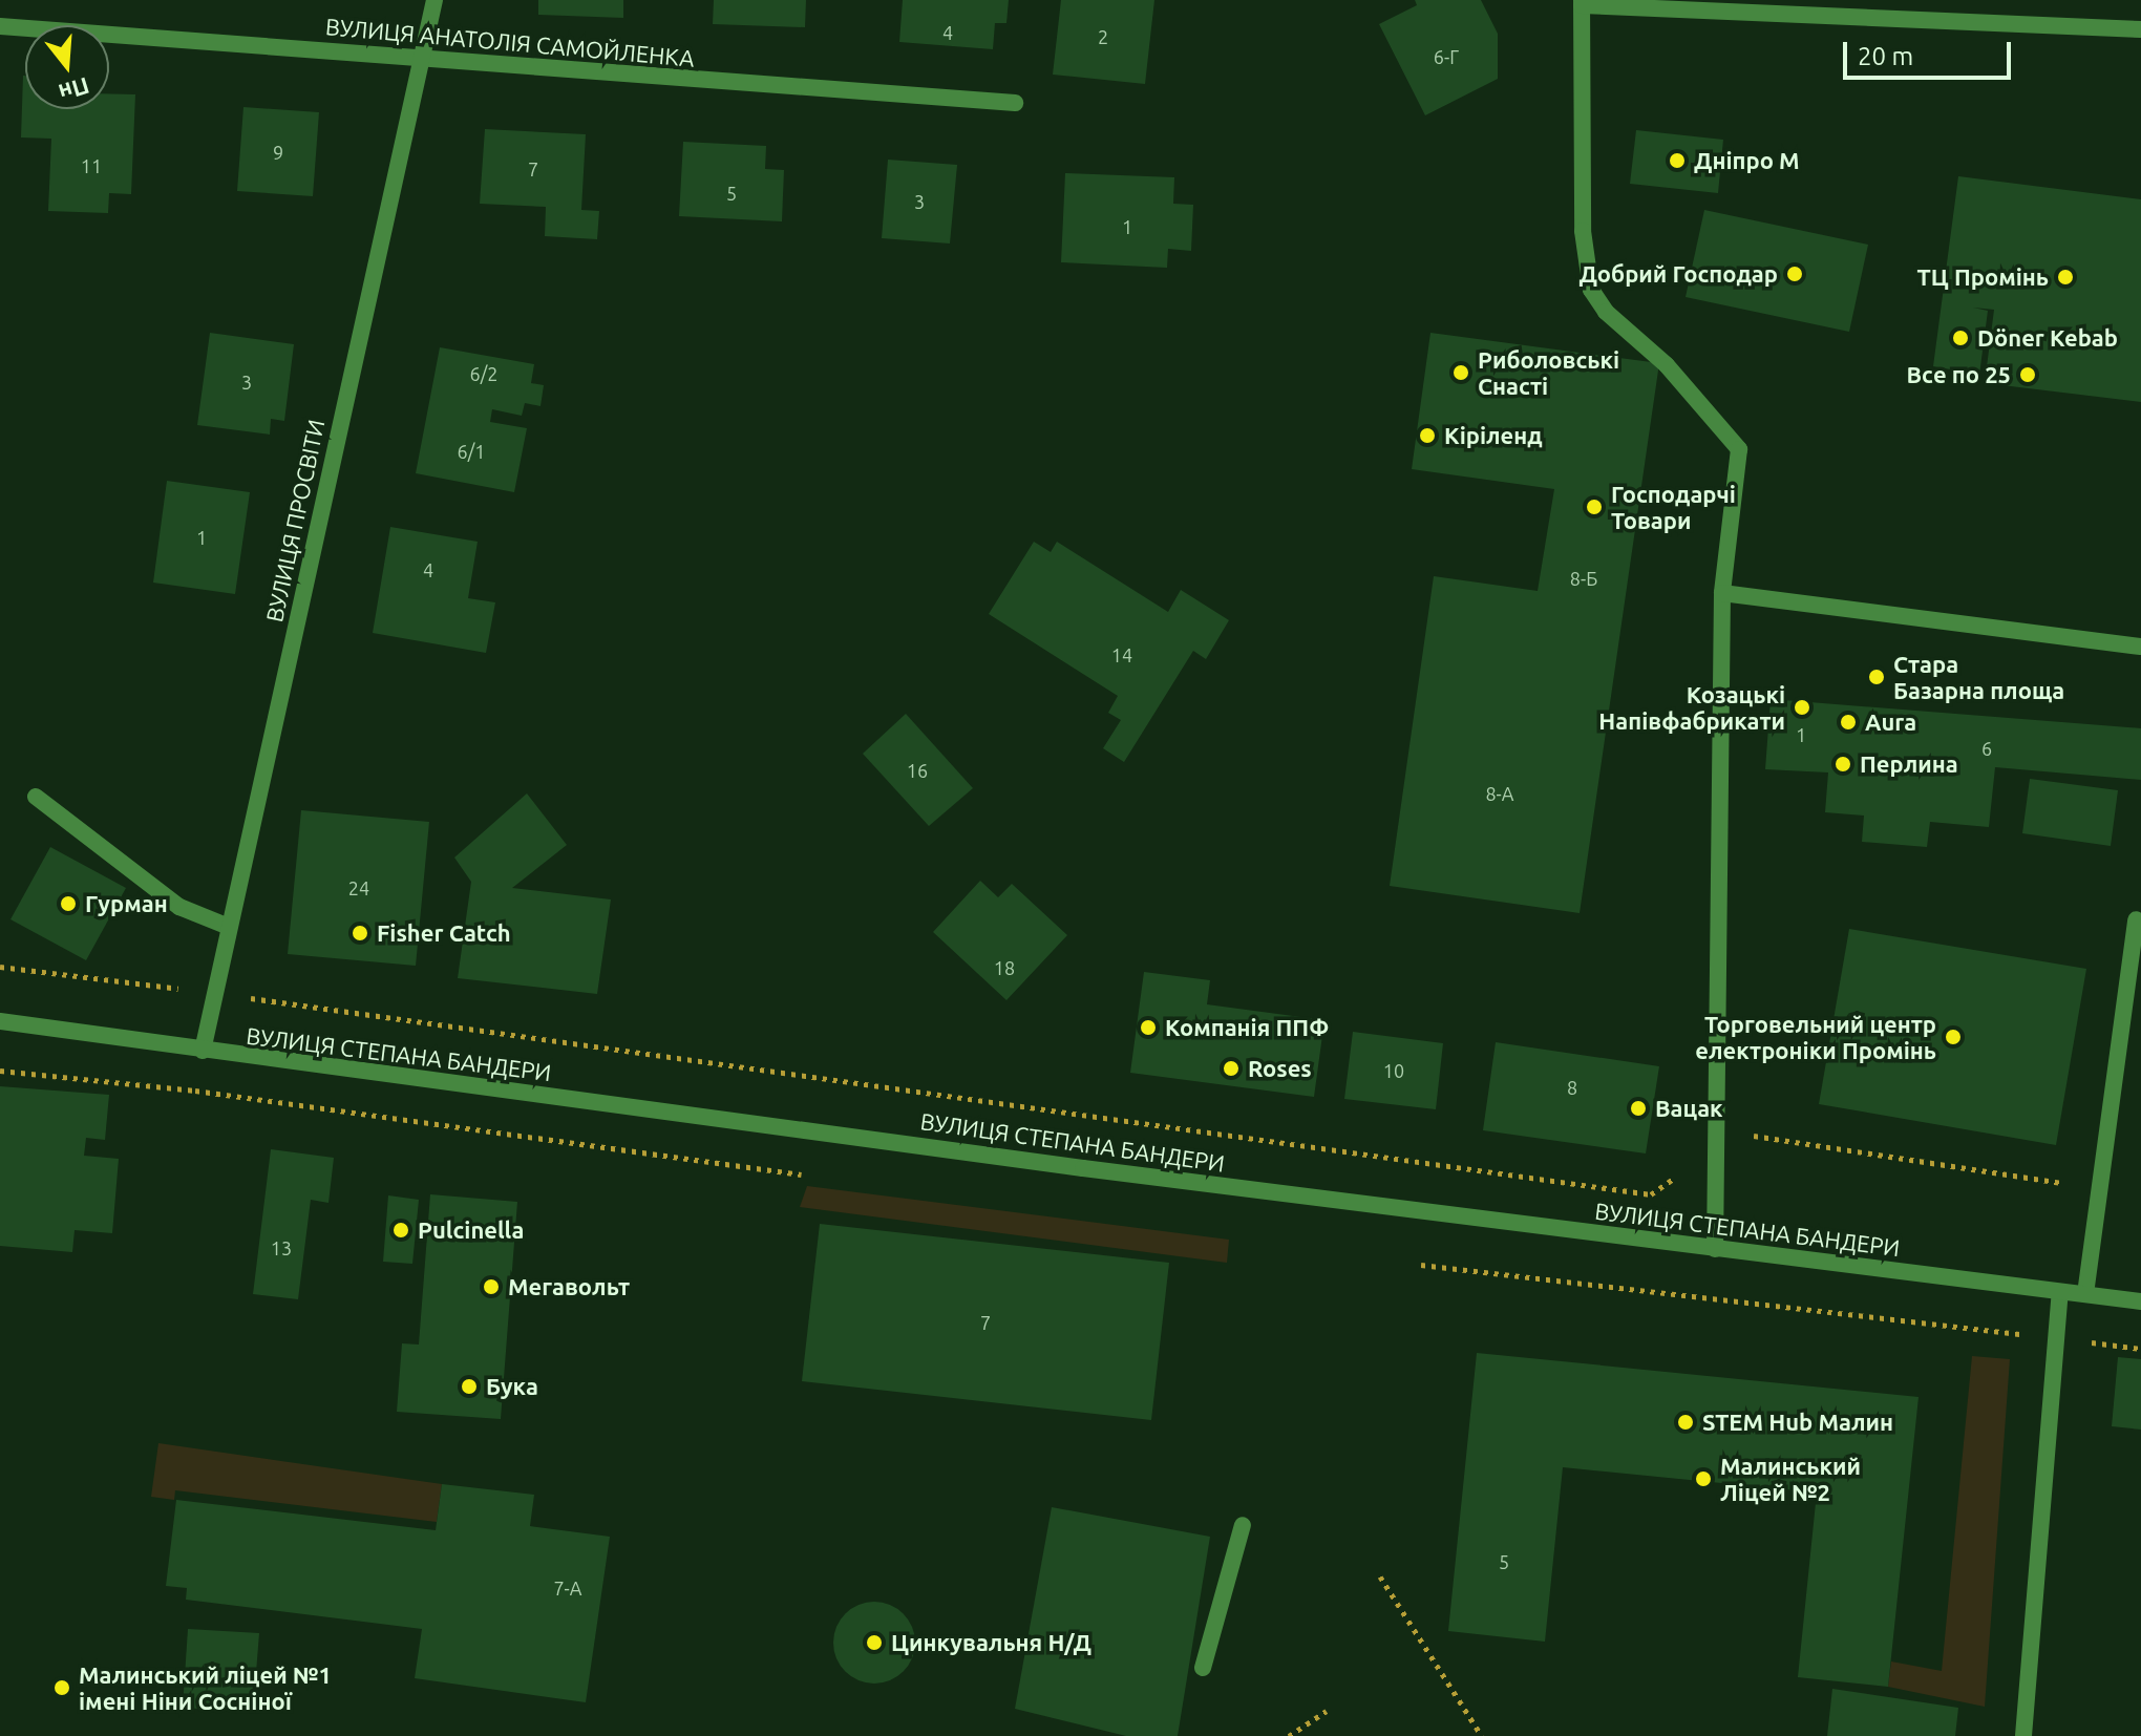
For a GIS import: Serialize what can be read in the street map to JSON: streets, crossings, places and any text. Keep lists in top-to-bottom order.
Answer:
{
  "streets": {
    "street": ["ВУЛИЦЯ АНАТОЛІЯ САМОЙЛЕНКА", "ВУЛИЦЯ ПРОСВІТИ", "ВУЛИЦЯ СТЕПАНА БАНДЕРИ"]
  },
  "crossings": [
    ["ВУЛИЦЯ АНАТОЛІЯ САМОЙЛЕНКА", "ВУЛИЦЯ ПРОСВІТИ"],
    ["ВУЛИЦЯ ПРОСВІТИ", "ВУЛИЦЯ СТЕПАНА БАНДЕРИ"]
  ],
  "places": [
    "Дніпро М",
    "Добрий Господар",
    "ТЦ Промінь",
    "Döner Kebab",
    "Риболовські Снасті",
    "Все по 25",
    "Кіріленд",
    "Господарчі Товари",
    "Стара Базарна площа",
    "Козацькі Напівфабрикати",
    "Aura",
    "Перлина",
    "Гурман",
    "Fisher Catch",
    "Компанія ППФ",
    "Торговельний центр електроніки Промінь",
    "Roses",
    "Вацак",
    "Pulcinella",
    "Мегавольт",
    "Бука",
    "STEM Hub Малин",
    "Малинський Ліцей №2",
    "Цинкувальня Н/Д",
    "Малинський ліцей №1 імені Ніни Сосніної"
  ],
  "house_numbers": [
    "4",
    "2",
    "6-Г",
    "9",
    "11",
    "7",
    "5",
    "3",
    "1",
    "6/2",
    "3",
    "6/1",
    "1",
    "4",
    "8-Б",
    "14",
    "1",
    "6",
    "16",
    "8-А",
    "24",
    "18",
    "10",
    "8",
    "13",
    "7",
    "5",
    "7-А"
  ],
  "scale_bar": "20 m",
  "north": "bottom"
}
